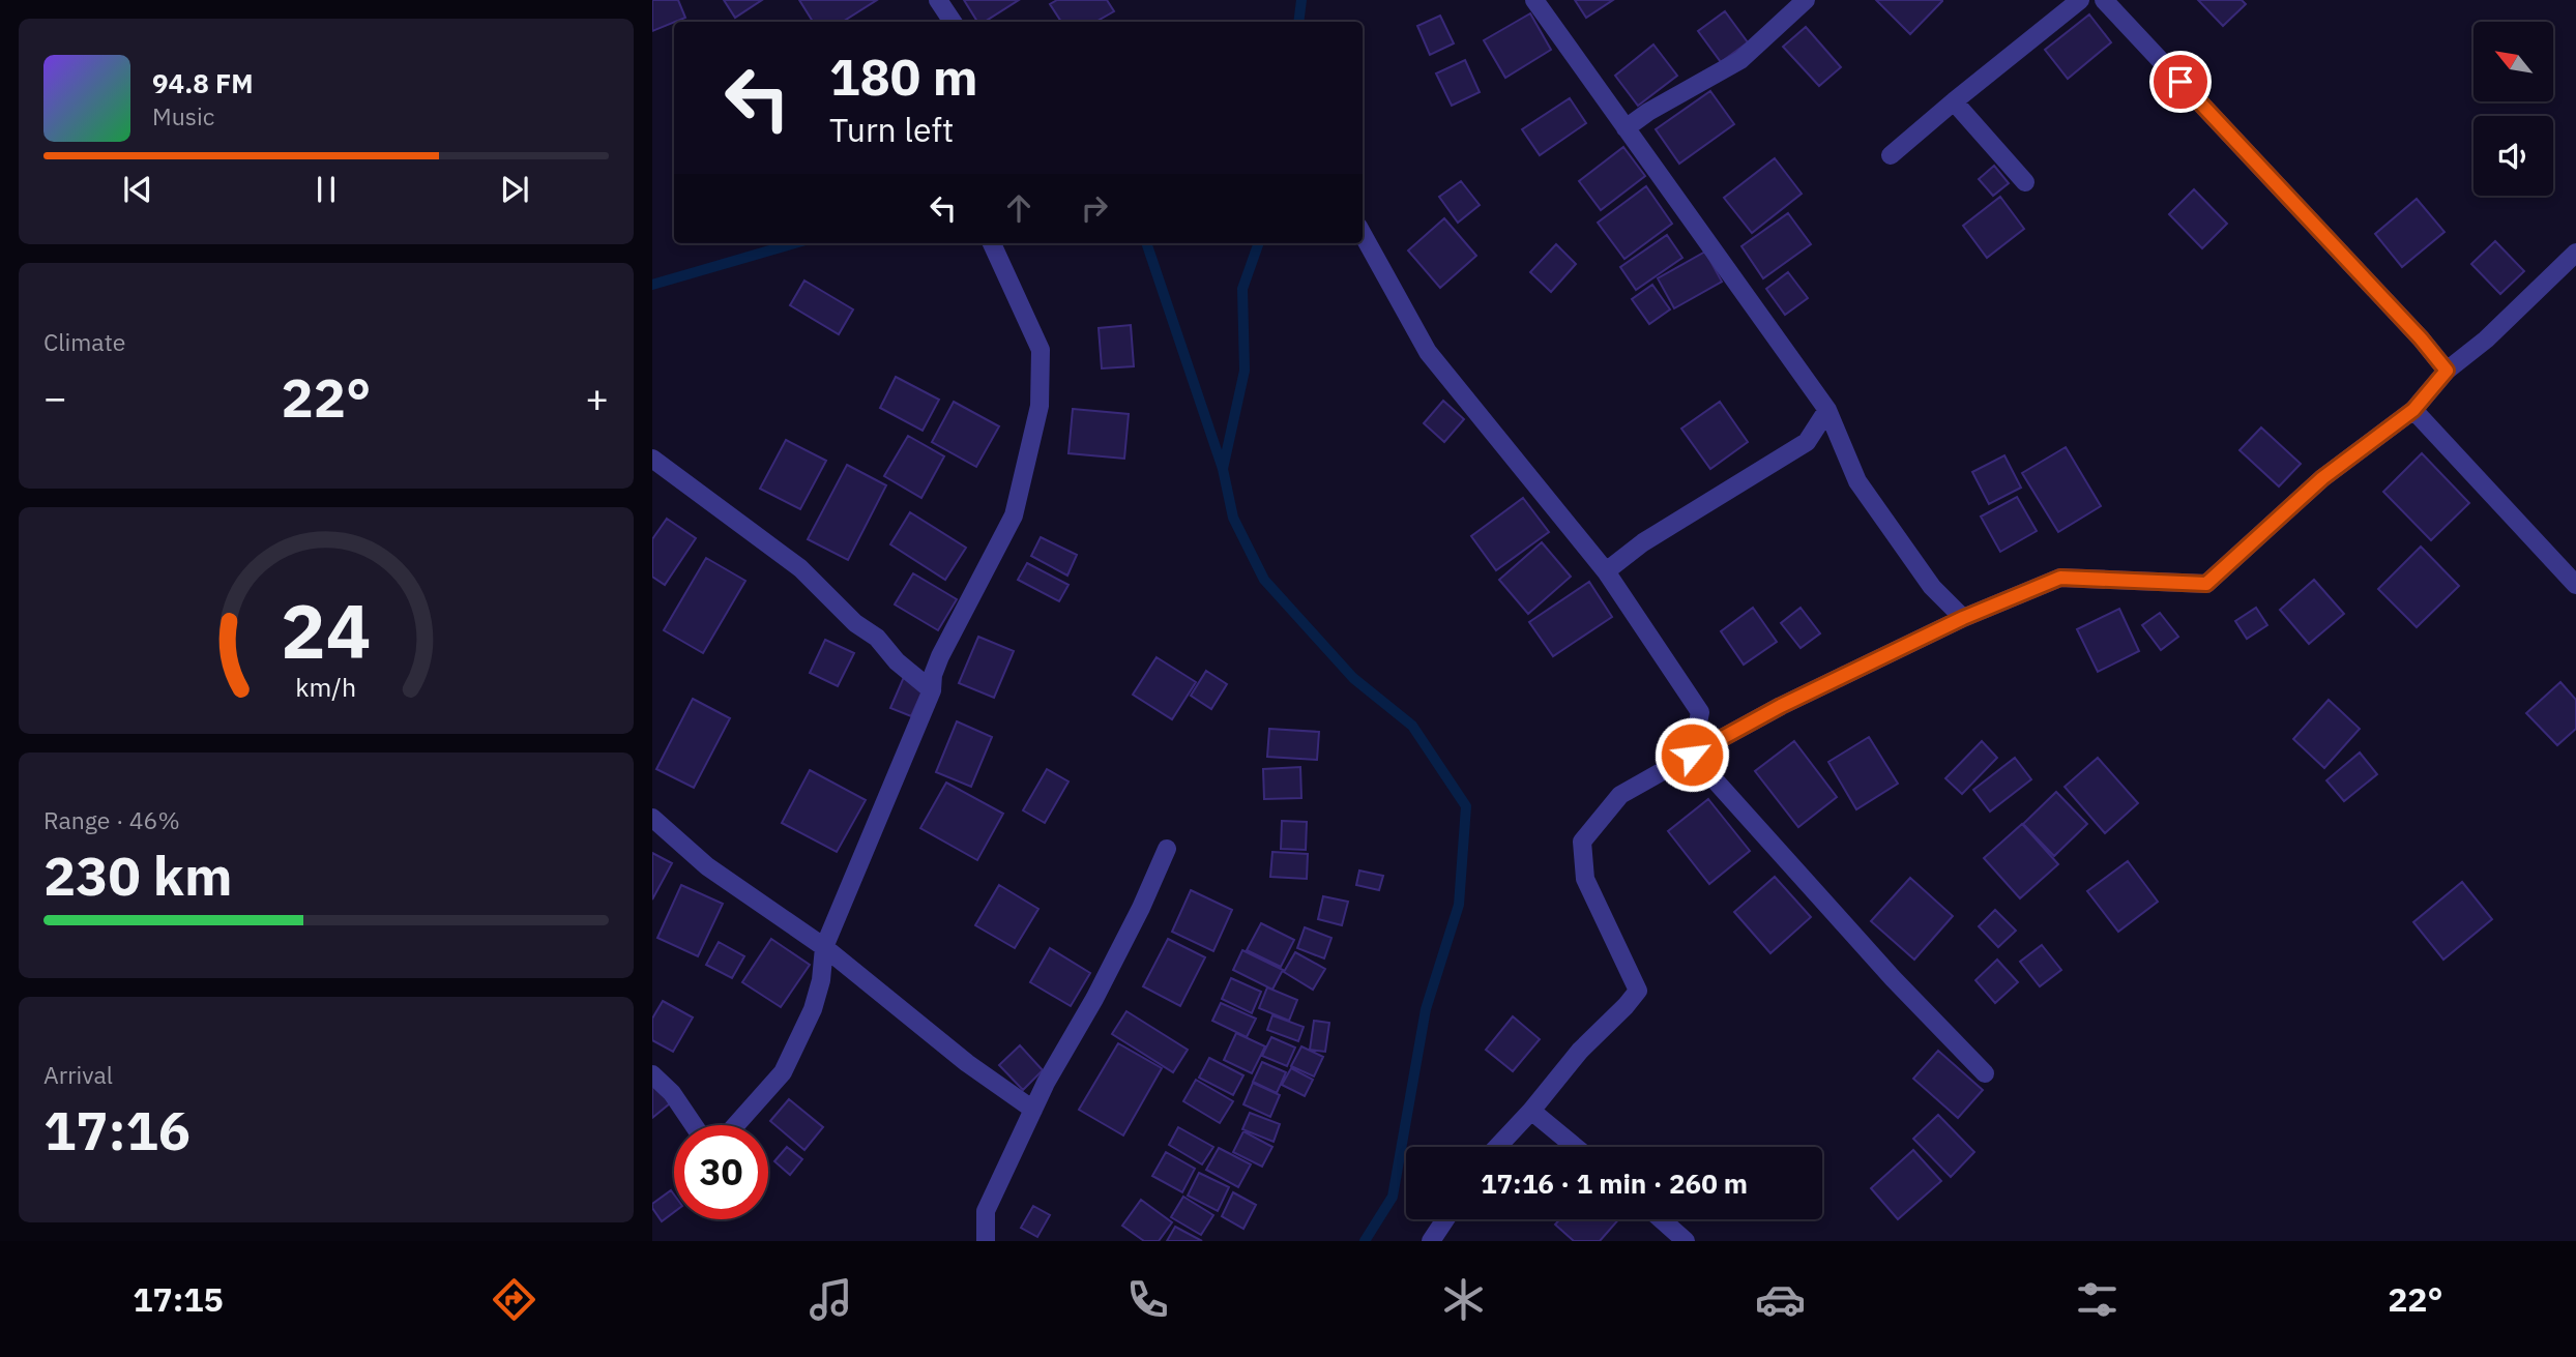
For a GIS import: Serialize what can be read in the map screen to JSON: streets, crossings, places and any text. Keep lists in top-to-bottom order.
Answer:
{
  "north": "top left",
  "page": {
    "turn": ["180 m", "Turn left"],
    "song": ["94.8 FM", "Music"],
    "tile": [
      "Climate",
      ["Range · 46%", "230 km"],
      ["Arrival", "17:16"]
    ],
    "heat": ["−", "22°", "+"],
    "limit": "30",
    "trip": "17:16 · 1 min · 260 m",
    "tabs": ["17:15", "22°"],
    "gauge": ["24", "km/h"]
  }
}
